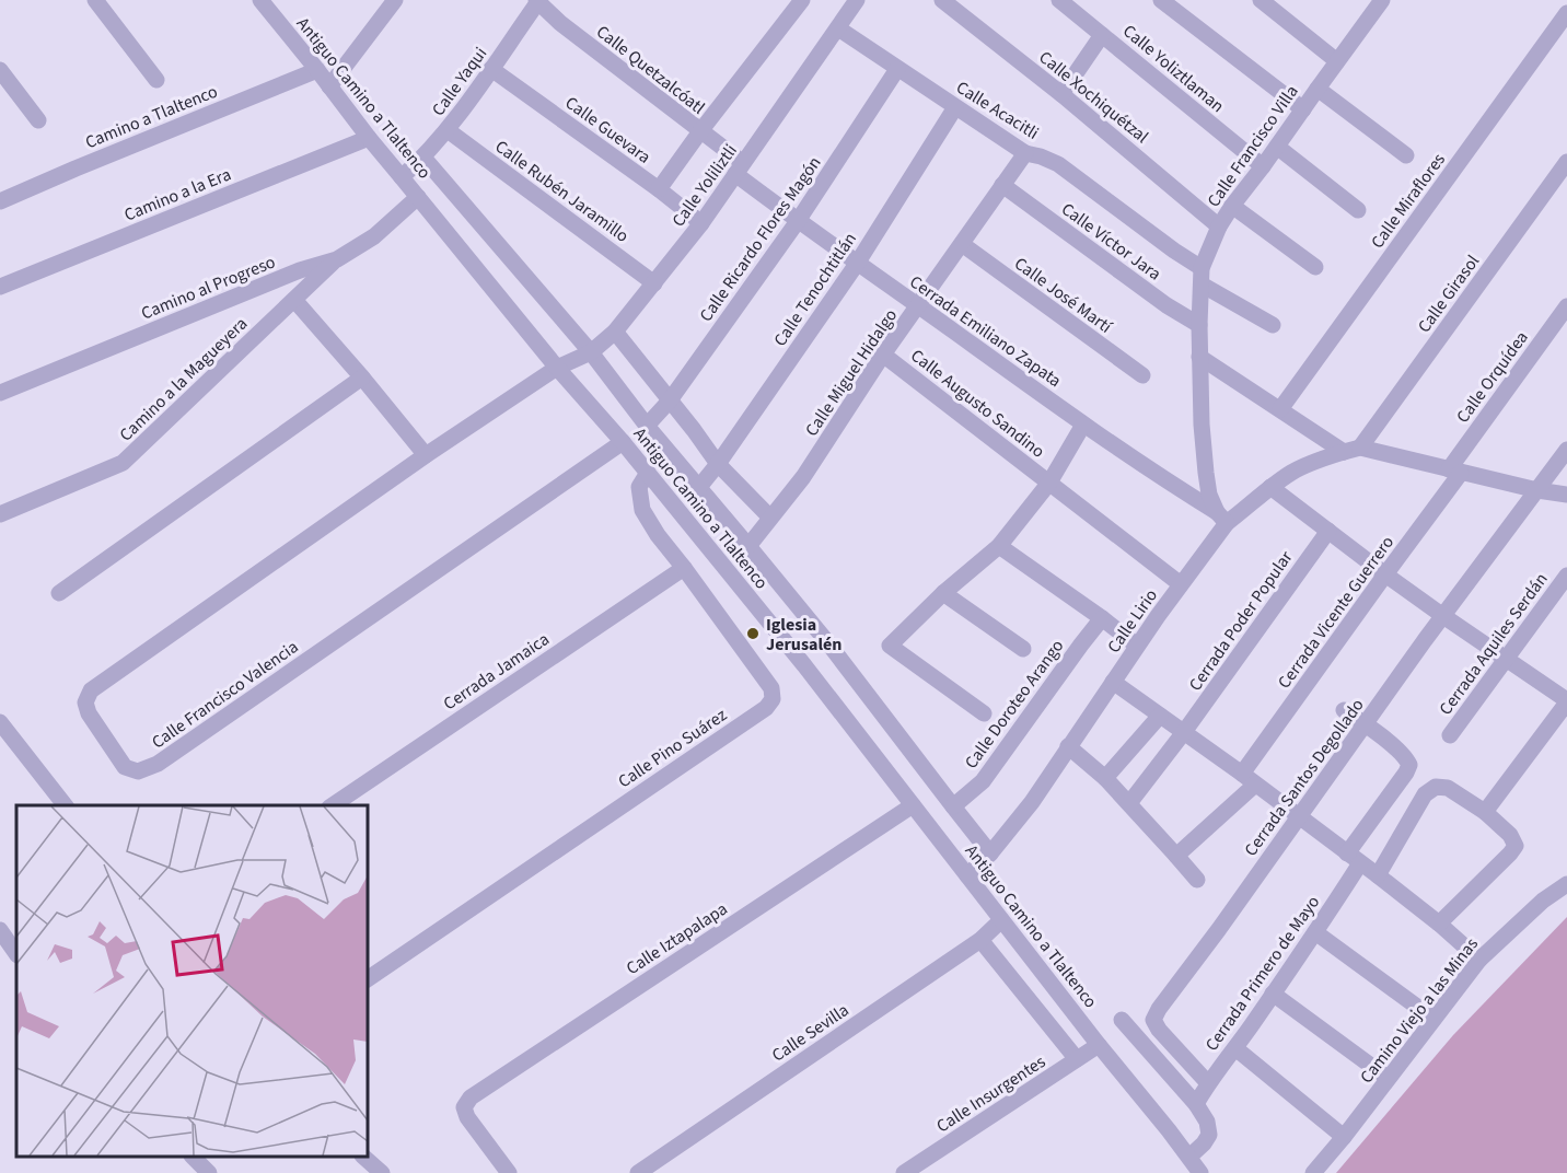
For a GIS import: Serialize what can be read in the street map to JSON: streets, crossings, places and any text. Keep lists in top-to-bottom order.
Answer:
{
  "streets": {
    "street": [
      "Calle Yoliztlaman",
      "Calle Quetzalcóatl",
      "Calle Yaqui",
      "Calle Xochiquétzal",
      "Antiguo Camino a Tlaltenco",
      "Calle Acacitli",
      "Camino a Tlaltenco",
      "Calle Guevara",
      "Calle Francisco Villa",
      "Calle Yoliliztli",
      "Calle Rubén Jaramillo",
      "Camino a la Era",
      "Calle Miraflores",
      "Calle Ricardo Flores Magón",
      "Calle Víctor Jara",
      "Camino al Progreso",
      "Calle Tenochtitlán",
      "Calle Girasol",
      "Calle José Martí",
      "Cerrada Emiliano Zapata",
      "Calle Miguel Hidalgo",
      "Calle Orquídea",
      "Camino a la Magueyera",
      "Calle Augusto Sandino",
      "Cerrada Vicente Guerrero",
      "Calle Lirio",
      "Cerrada Poder Popular",
      "Cerrada Aquiles Serdán",
      "Cerrada Jamaica",
      "Calle Francisco Valencia",
      "Calle Doroteo Arango",
      "Calle Pino Suárez",
      "Cerrada Santos Degollado",
      "Calle Iztapalapa",
      "Cerrada Primero de Mayo",
      "Camino Viejo a las Minas",
      "Calle Sevilla",
      "Calle Insurgentes"
    ]
  },
  "crossings": [
    ["Calle Yoliztlaman", "Calle Francisco Villa"],
    ["Calle Quetzalcóatl", "Calle Yaqui"],
    ["Calle Quetzalcóatl", "Calle Yoliliztli"],
    ["Calle Quetzalcóatl", "Cerrada Emiliano Zapata"],
    ["Calle Yaqui", "Antiguo Camino a Tlaltenco"],
    ["Calle Yaqui", "Calle Guevara"],
    ["Calle Yaqui", "Calle Rubén Jaramillo"],
    ["Calle Xochiquétzal", "Calle Francisco Villa"],
    ["Antiguo Camino a Tlaltenco", "Camino a Tlaltenco"],
    ["Antiguo Camino a Tlaltenco", "Calle Yoliliztli"],
    ["Antiguo Camino a Tlaltenco", "Camino a la Era"],
    ["Antiguo Camino a Tlaltenco", "Camino al Progreso"],
    ["Antiguo Camino a Tlaltenco", "Calle Lirio"],
    ["Antiguo Camino a Tlaltenco", "Calle Francisco Valencia"],
    ["Antiguo Camino a Tlaltenco", "Calle Pino Suárez"],
    ["Antiguo Camino a Tlaltenco", "Calle Iztapalapa"],
    ["Antiguo Camino a Tlaltenco", "Calle Sevilla"],
    ["Antiguo Camino a Tlaltenco", "Calle Insurgentes"],
    ["Calle Acacitli", "Calle Francisco Villa"],
    ["Calle Acacitli", "Calle Yoliliztli"],
    ["Calle Acacitli", "Calle Ricardo Flores Magón"],
    ["Calle Acacitli", "Calle Tenochtitlán"],
    ["Calle Acacitli", "Calle Miguel Hidalgo"],
    ["Calle Guevara", "Calle Yoliliztli"],
    ["Calle Francisco Villa", "Calle Víctor Jara"],
    ["Calle Francisco Villa", "Cerrada Emiliano Zapata"],
    ["Calle Francisco Villa", "Calle Lirio"],
    ["Calle Yoliliztli", "Calle Rubén Jaramillo"],
    ["Calle Yoliliztli", "Cerrada Emiliano Zapata"],
    ["Calle Yoliliztli", "Calle Francisco Valencia"],
    ["Calle Ricardo Flores Magón", "Cerrada Emiliano Zapata"],
    ["Calle Víctor Jara", "Calle Miguel Hidalgo"],
    ["Camino al Progreso", "Camino a la Magueyera"],
    ["Calle Tenochtitlán", "Cerrada Emiliano Zapata"],
    ["Calle Girasol", "Calle Lirio"],
    ["Calle José Martí", "Calle Miguel Hidalgo"],
    ["Cerrada Emiliano Zapata", "Calle Miguel Hidalgo"],
    ["Cerrada Emiliano Zapata", "Calle Lirio"],
    ["Calle Miguel Hidalgo", "Calle Augusto Sandino"],
    ["Calle Orquídea", "Cerrada Vicente Guerrero"],
    ["Calle Orquídea", "Calle Lirio"],
    ["Calle Augusto Sandino", "Calle Lirio"],
    ["Cerrada Vicente Guerrero", "Calle Lirio"],
    ["Calle Lirio", "Cerrada Santos Degollado"],
    ["Cerrada Jamaica", "Calle Pino Suárez"],
    ["Cerrada Santos Degollado", "Cerrada Primero de Mayo"]
  ],
  "places": ["Iglesia Jerusalén"]
}
